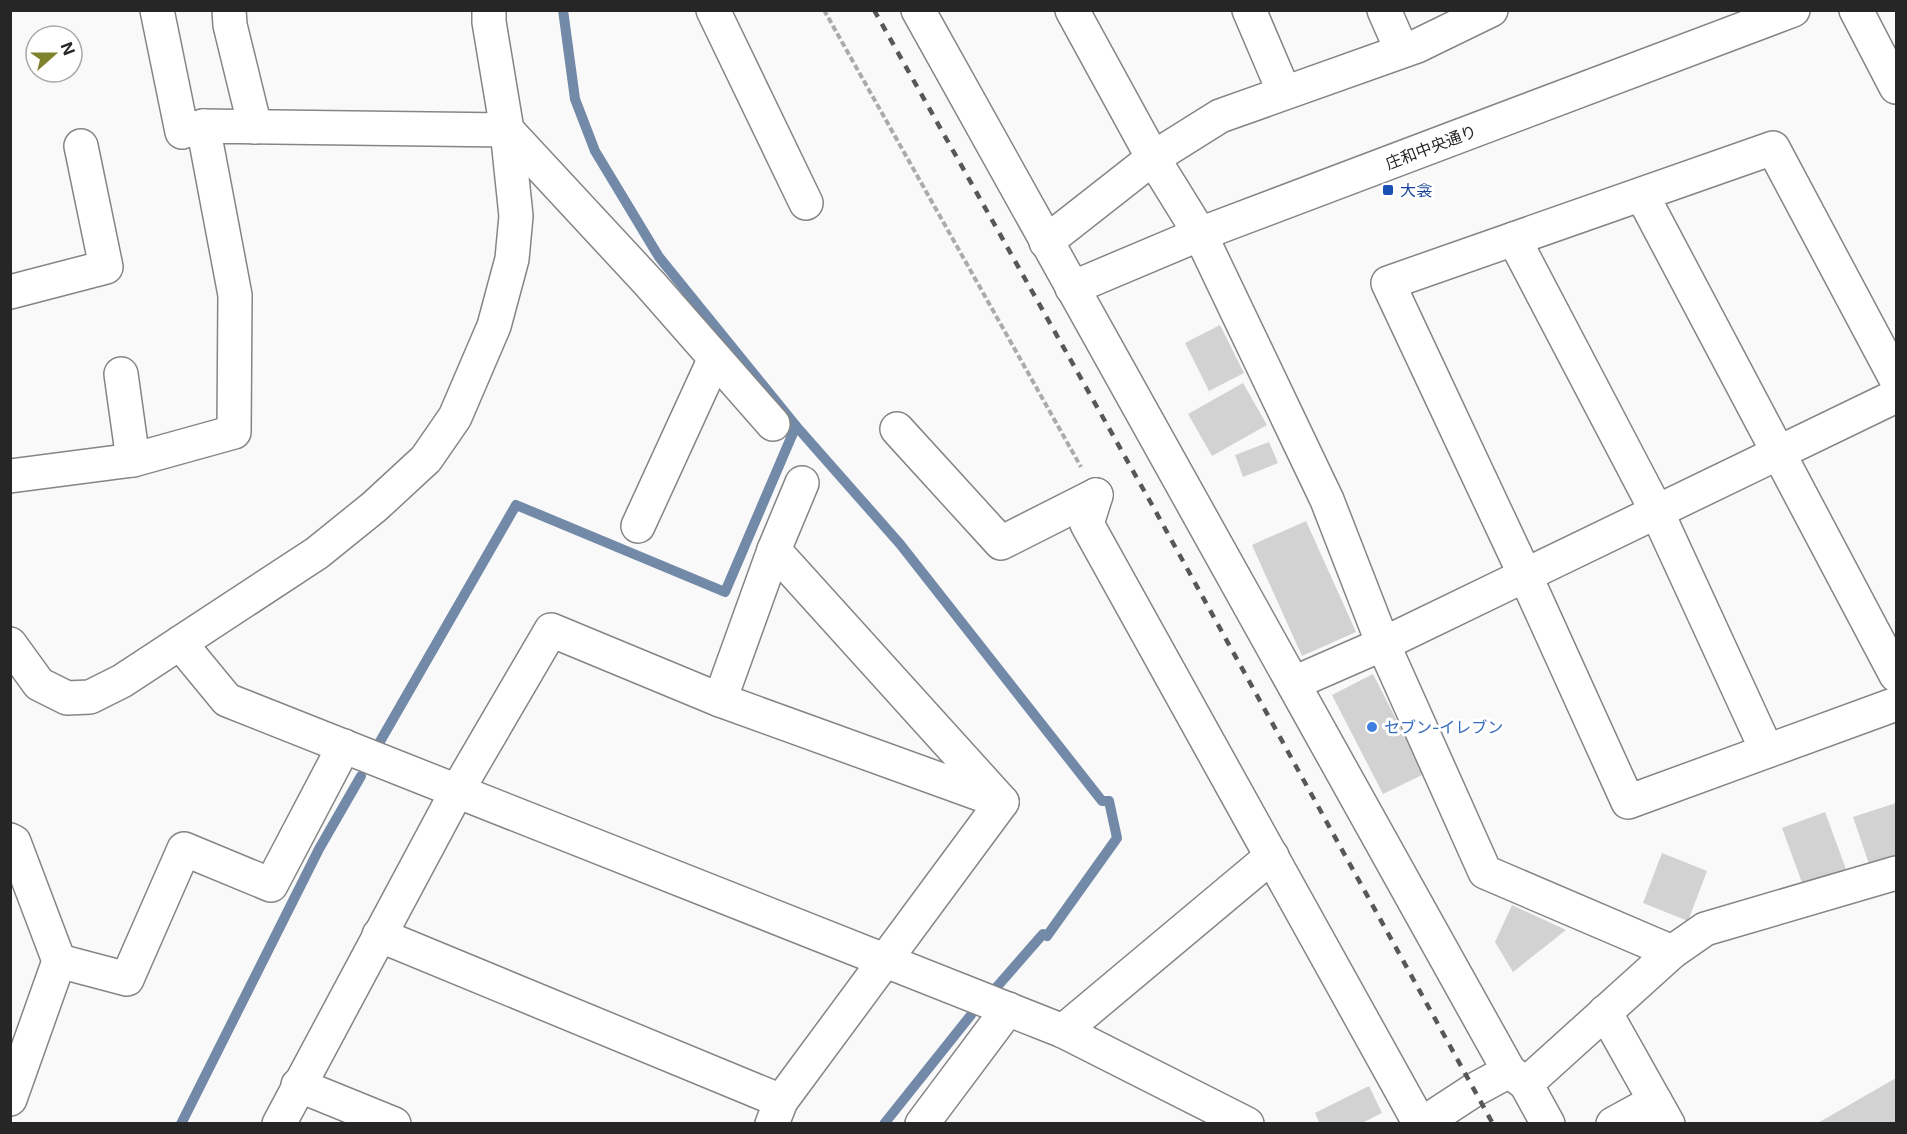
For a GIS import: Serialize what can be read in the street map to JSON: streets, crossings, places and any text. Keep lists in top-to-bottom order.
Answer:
{
  "streets": {
    "street": ["庄和中央通り"]
  },
  "places": {
    "transit": ["大衾"],
    "other": ["セブン-イレブン"]
  },
  "north": "right"
}
